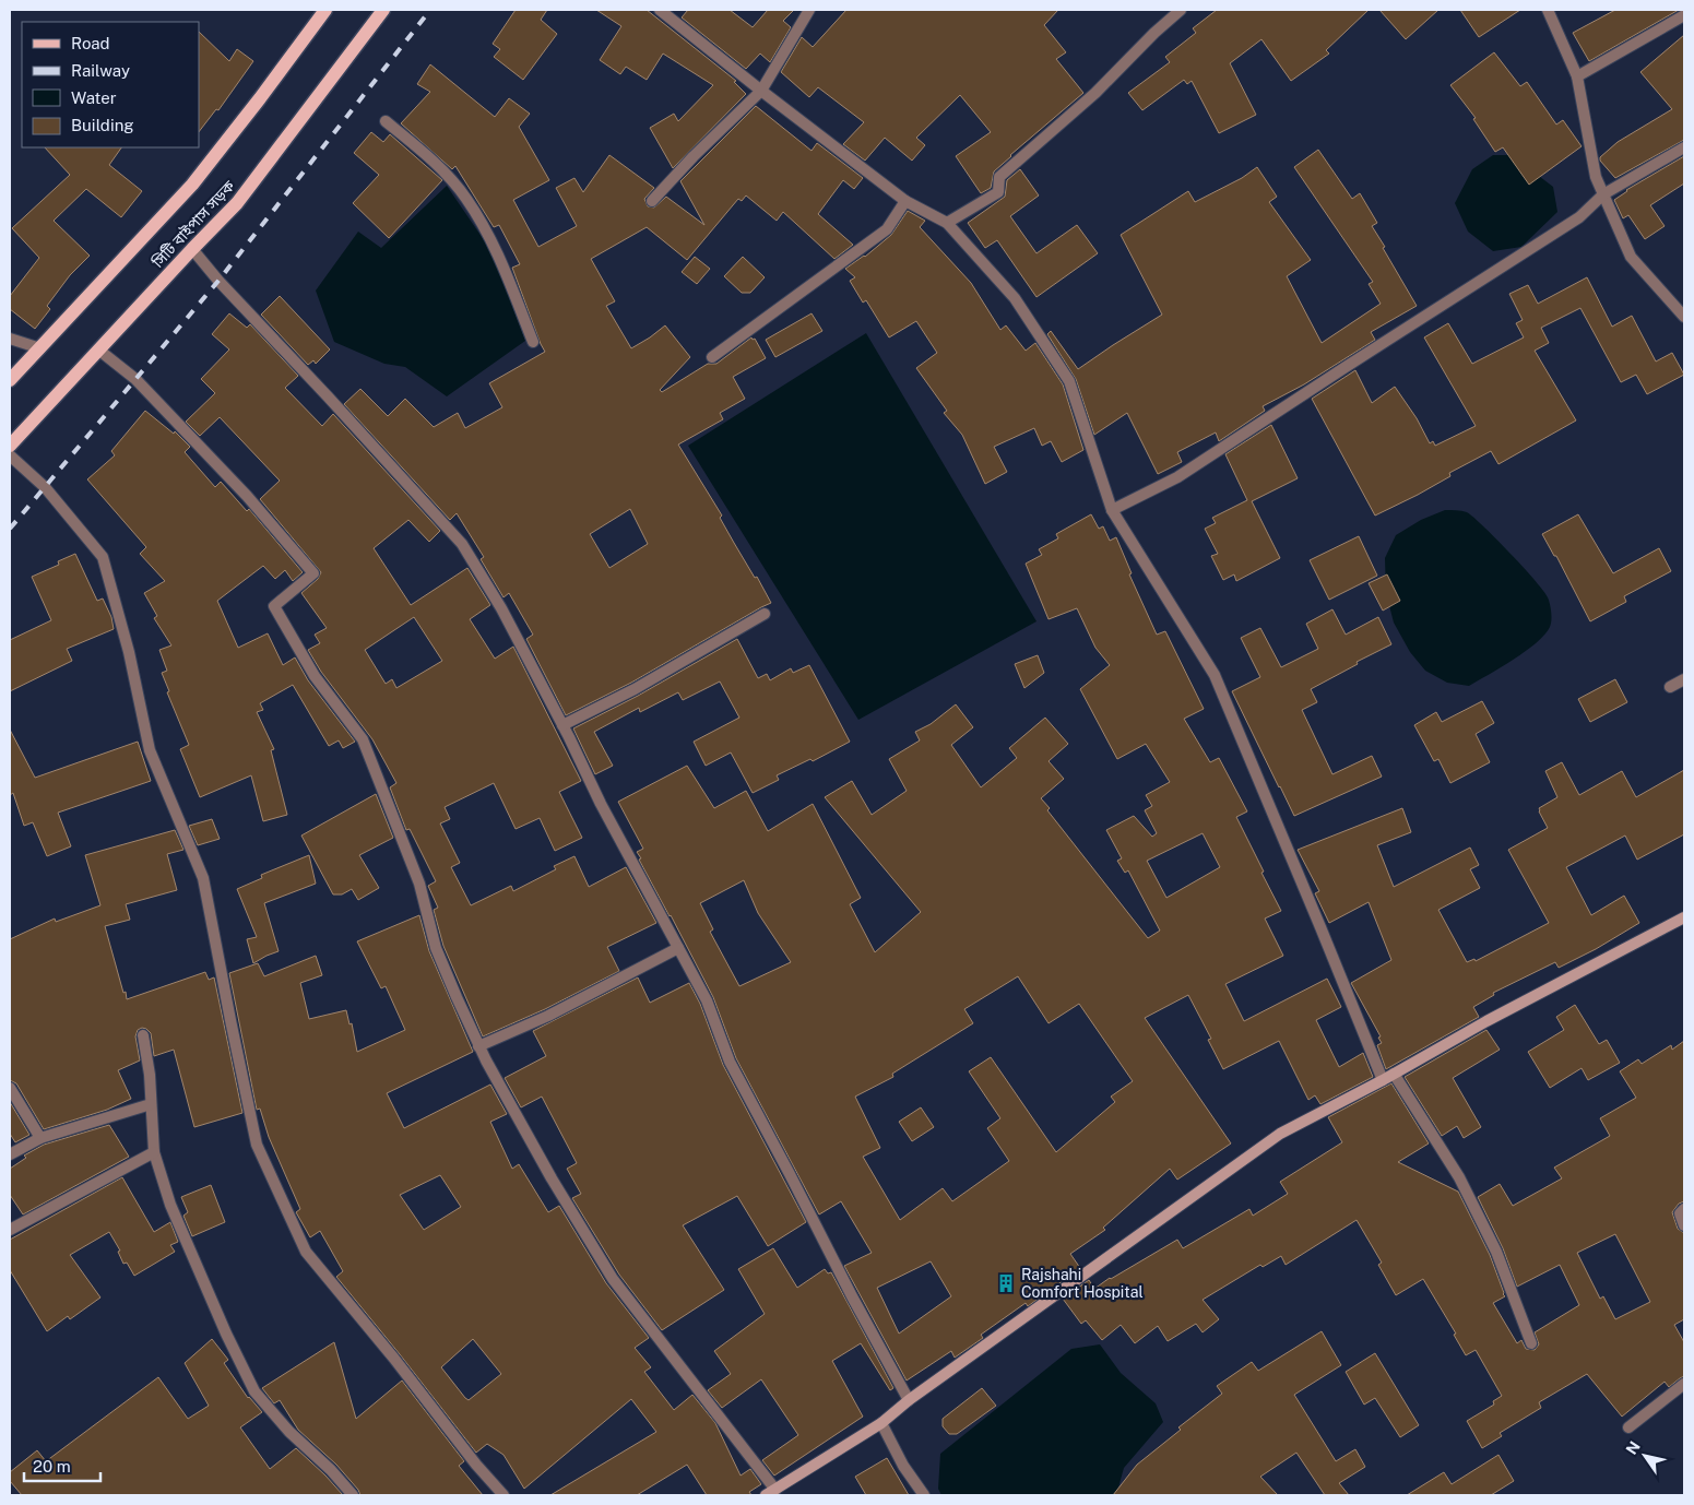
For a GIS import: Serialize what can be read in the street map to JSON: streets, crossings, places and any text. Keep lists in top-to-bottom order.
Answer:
{
  "streets": {
    "main road": ["সিটি বাইপাস সড়ক"]
  },
  "places": {
    "building": ["Rajshahi Comfort Hospital"]
  },
  "legend": [
    "Road",
    "Railway",
    "Water",
    "Building"
  ],
  "scale_bar": "20 m",
  "north": "top left"
}
